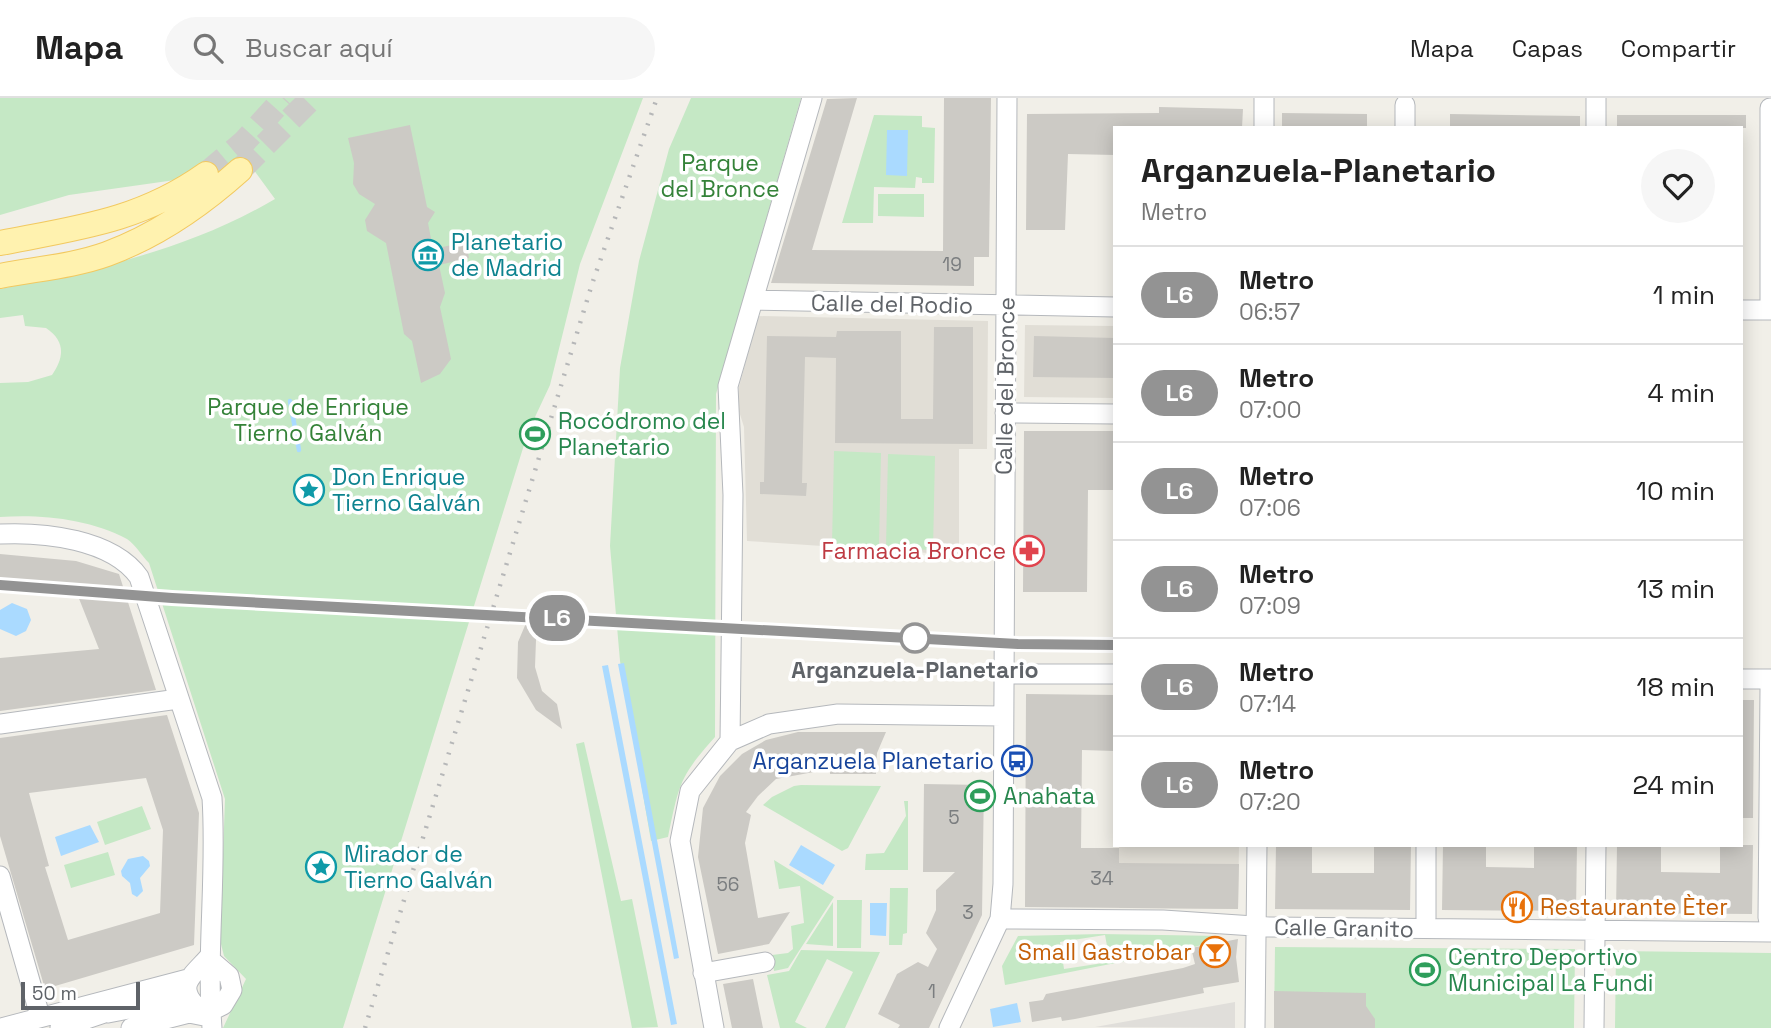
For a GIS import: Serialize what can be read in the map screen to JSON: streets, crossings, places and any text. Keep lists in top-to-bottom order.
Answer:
{
  "streets": {
    "street": ["Calle del Rodio", "Calle del Bronce", "Calle Granito"]
  },
  "crossings": [
    ["Calle del Rodio", "Calle del Bronce"],
    ["Calle del Bronce", "Calle Granito"]
  ],
  "parks": ["Parque del Bronce", "Parque de Enrique Tierno Galván"],
  "places": {
    "museum": ["Planetario de Madrid"],
    "sports": ["Rocódromo del Planetario", "Anahata", "Centro Deportivo Municipal La Fundi"],
    "place": ["Don Enrique Tierno Galván", "Mirador de Tierno Galván"],
    "pharmacy": ["Farmacia Bronce"],
    "other": ["Arganzuela-Planetario"],
    "bus stop": ["Arganzuela Planetario"],
    "restaurant": ["Restaurante Èter"],
    "bar": ["Small Gastrobar"]
  },
  "lines": ["metro line L6"],
  "house_numbers": [
    "19",
    "5",
    "34",
    "56",
    "3",
    "1"
  ],
  "scale_bar": "50 m",
  "page": {
    "header": "Mapa",
    "search": "Buscar aquí",
    "nav": ["Mapa", "Capas", "Compartir"],
    "on_map": "L6",
    "heading": ["Arganzuela-Planetario", "Metro"],
    "list": [
      {
        "mark": "L6",
        "name": "Metro",
        "note": "06:57",
        "value": "1 min"
      },
      {
        "mark": "L6",
        "name": "Metro",
        "note": "07:00",
        "value": "4 min"
      },
      {
        "mark": "L6",
        "name": "Metro",
        "note": "07:06",
        "value": "10 min"
      },
      {
        "mark": "L6",
        "name": "Metro",
        "note": "07:09",
        "value": "13 min"
      },
      {
        "mark": "L6",
        "name": "Metro",
        "note": "07:14",
        "value": "18 min"
      },
      {
        "mark": "L6",
        "name": "Metro",
        "note": "07:20",
        "value": "24 min"
      }
    ],
    "scale": "50 m"
  }
}
